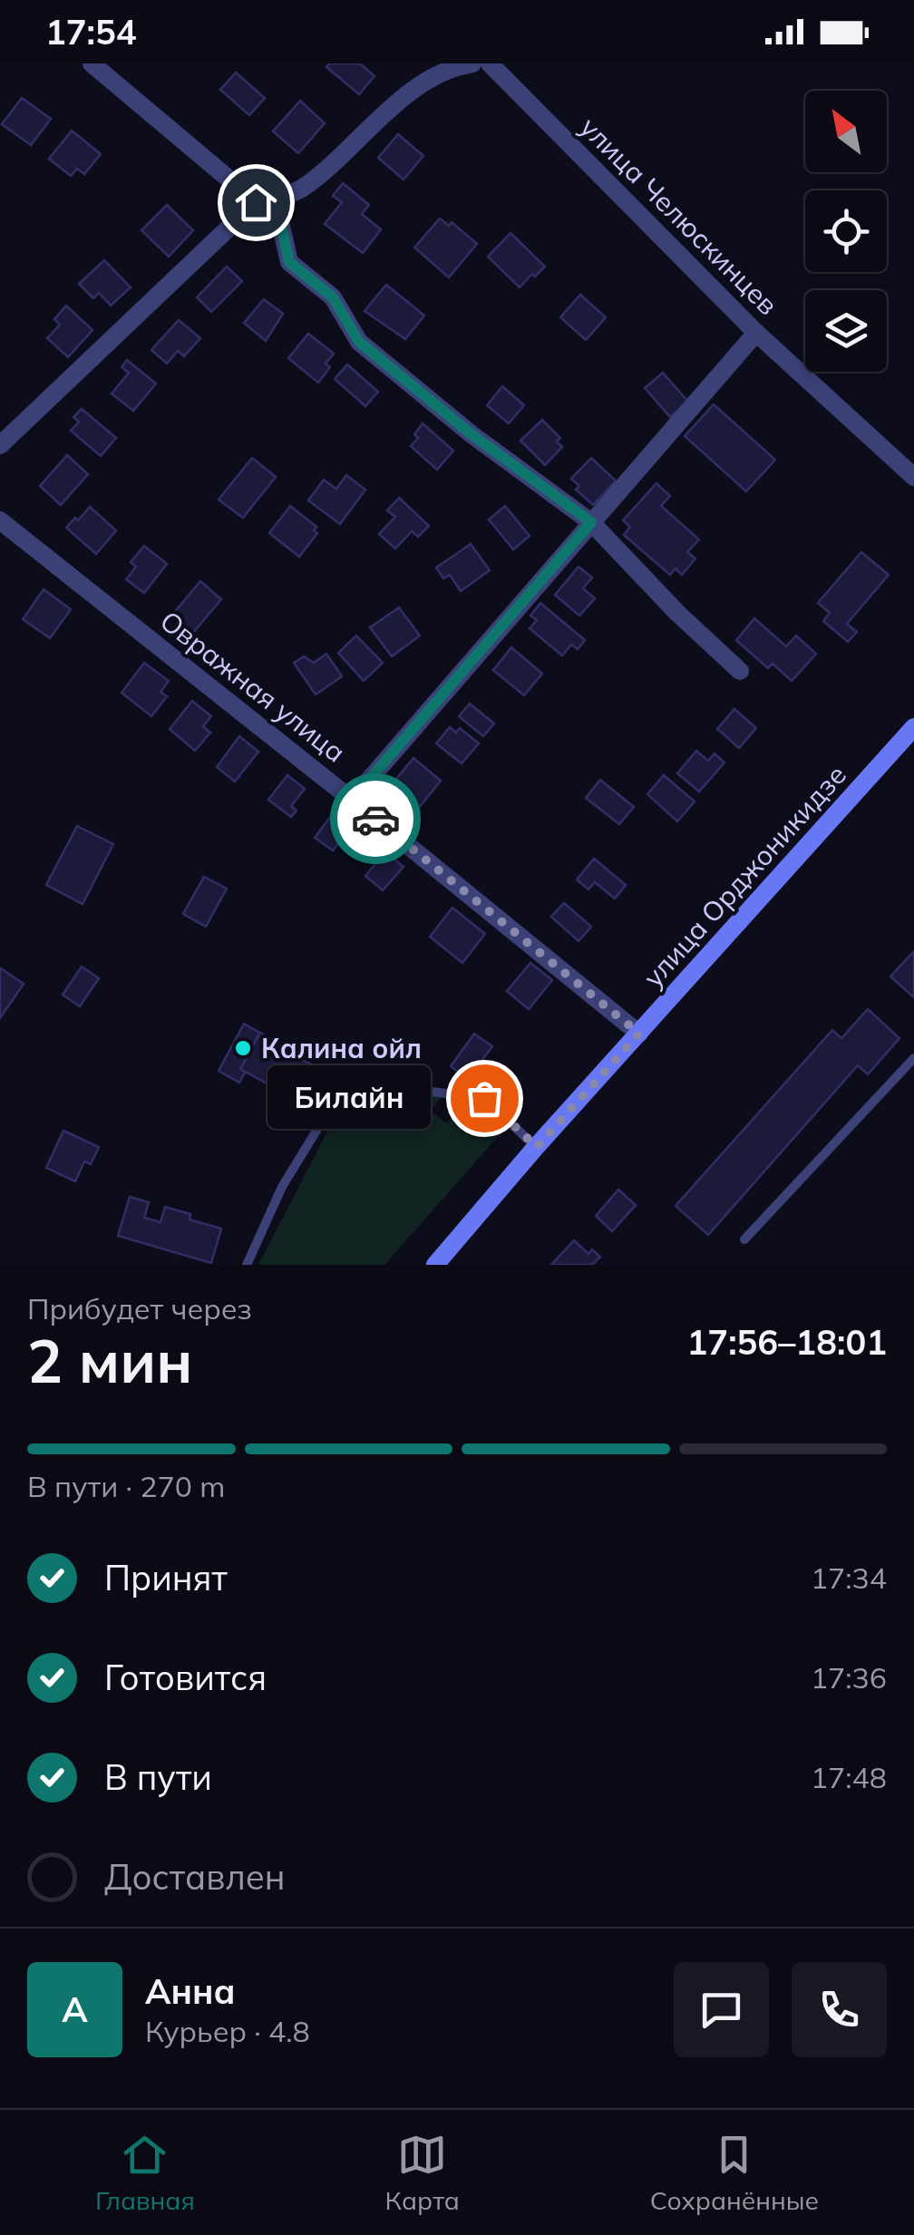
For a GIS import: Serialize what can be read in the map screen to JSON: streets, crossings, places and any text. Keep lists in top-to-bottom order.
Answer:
{
  "streets": {
    "main road": ["улица Орджоникидзе"],
    "street": ["улица Челюскинцев", "Овражная улица"]
  },
  "crossings": [
    ["Овражная улица", "улица Орджоникидзе"]
  ],
  "places": ["Калина ойл", "Билайн"],
  "north": "top left",
  "page": {
    "status": "17:54",
    "bubble": "Билайн",
    "heading": ["2 мин", "Прибудет через", "17:56–18:01"],
    "panel": ["Анна", "Курьер · 4.8"],
    "bar": "В пути · 270 m",
    "list": [
      ["Принят", "17:34"],
      ["Готовится", "17:36"],
      ["В пути", "17:48"],
      "Доставлен"
    ],
    "round": "А",
    "tabs": ["Главная", "Карта", "Сохранённые"]
  }
}
